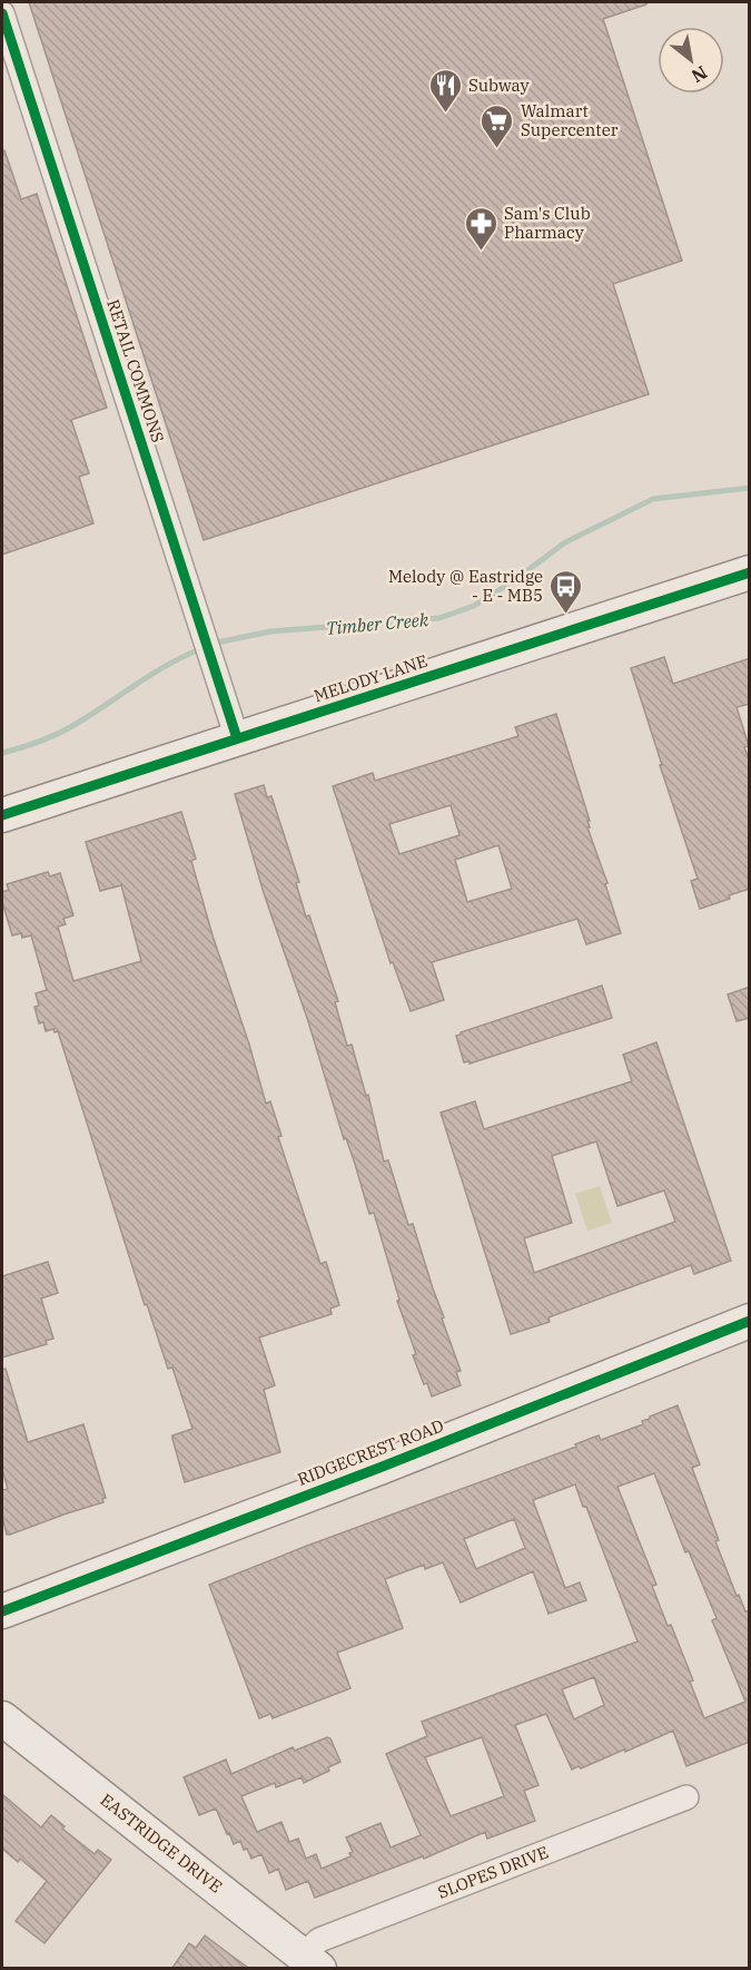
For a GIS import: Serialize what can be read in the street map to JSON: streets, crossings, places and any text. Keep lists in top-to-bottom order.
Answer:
{
  "streets": {
    "street": [
      "RETAIL COMMONS",
      "MELODY LANE",
      "RIDGECREST ROAD",
      "EASTRIDGE DRIVE",
      "SLOPES DRIVE"
    ]
  },
  "crossings": [
    ["RETAIL COMMONS", "MELODY LANE"],
    ["EASTRIDGE DRIVE", "SLOPES DRIVE"]
  ],
  "water": ["Timber Creek"],
  "places": {
    "restaurant": ["Subway"],
    "supermarket": ["Walmart Supercenter"],
    "pharmacy": ["Sam's Club Pharmacy"],
    "bus stop": ["Melody @ Eastridge - E - MB5"]
  },
  "north": "bottom right"
}
